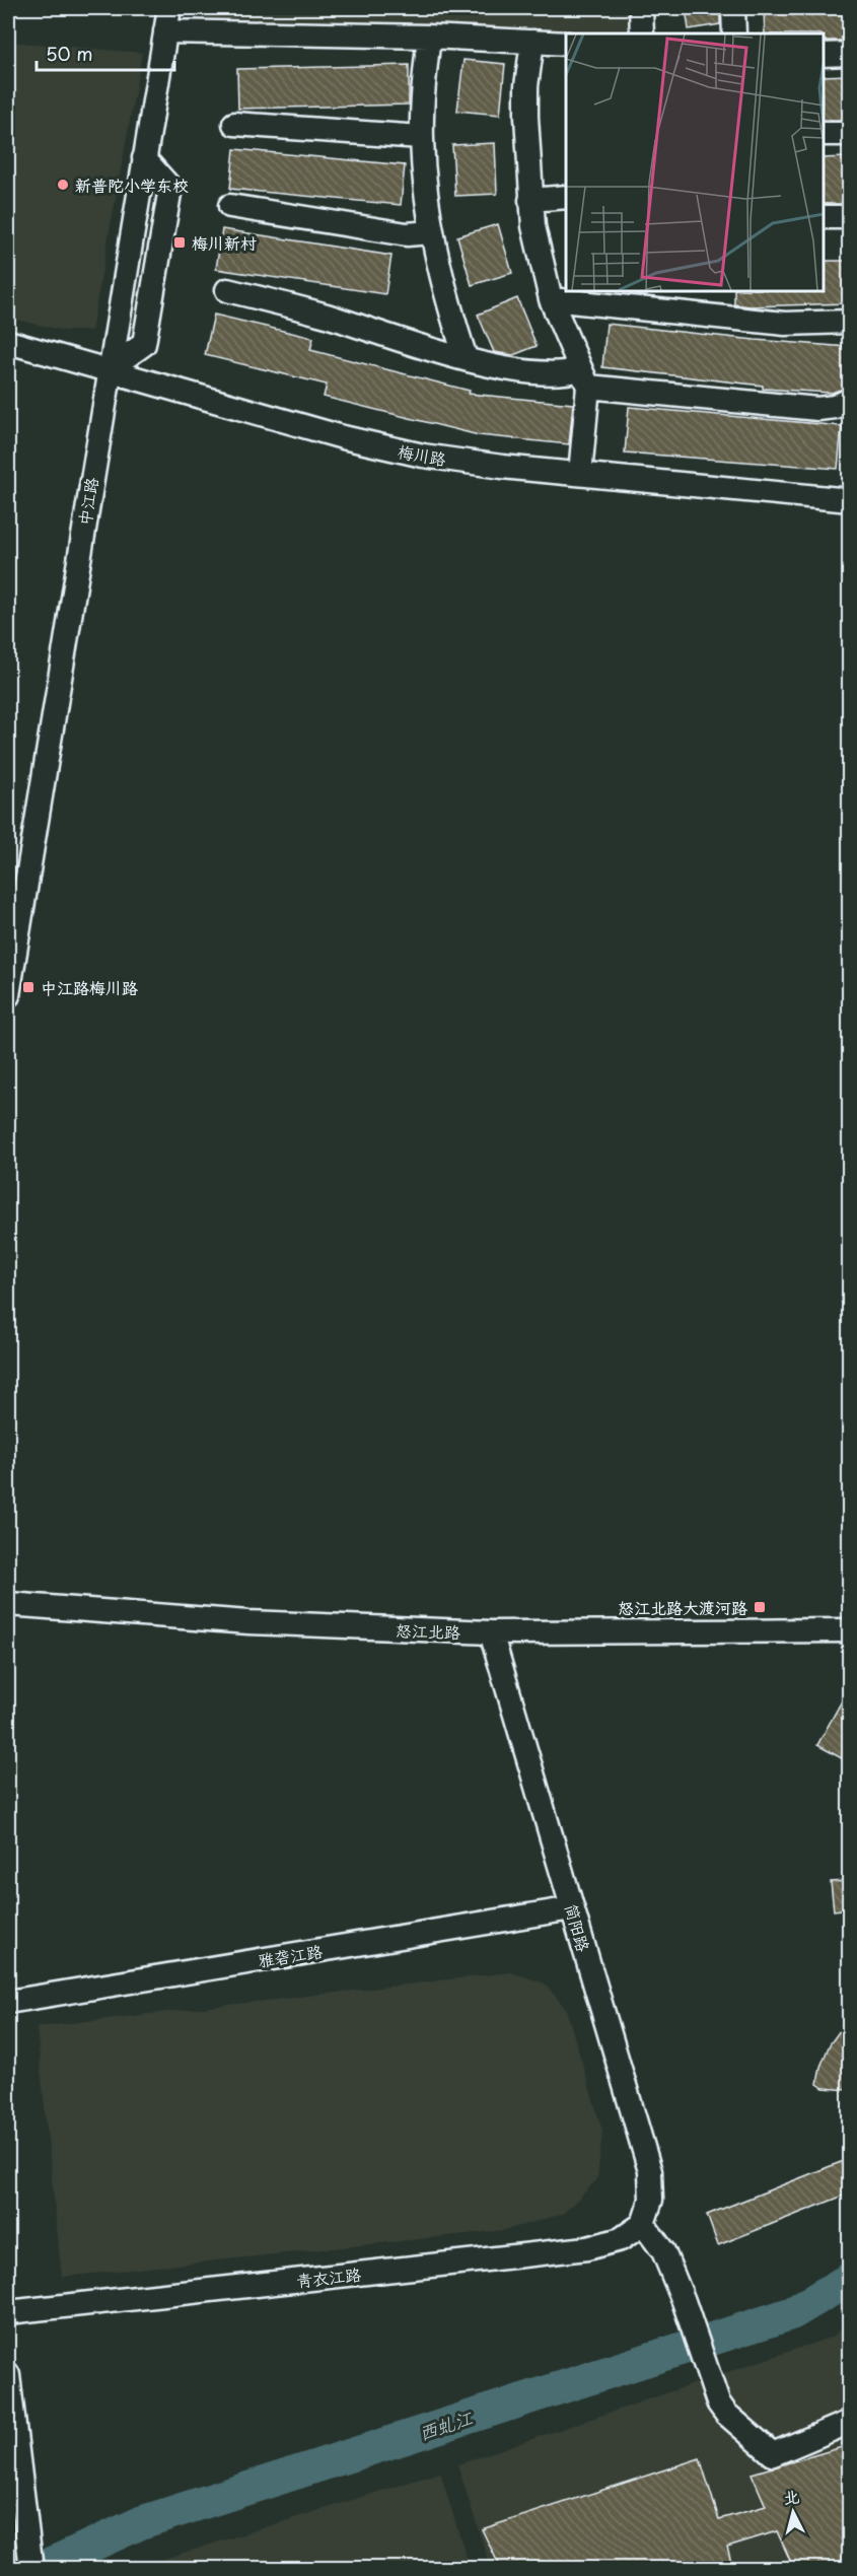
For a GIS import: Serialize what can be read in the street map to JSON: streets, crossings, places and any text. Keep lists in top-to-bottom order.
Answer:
{
  "streets": {
    "street": [
      "梅川路",
      "中江路",
      "怒江北路",
      "简阳路",
      "雅砻江路",
      "青衣江路"
    ]
  },
  "crossings": [
    ["梅川路", "中江路"],
    ["怒江北路", "简阳路"],
    ["简阳路", "雅砻江路"],
    ["简阳路", "青衣江路"]
  ],
  "water": ["西虬江"],
  "places": {
    "other": ["新普陀小学东校"],
    "transit": ["梅川新村", "中江路梅川路", "怒江北路大渡河路"]
  },
  "scale_bar": "50 m",
  "north": "top"
}
